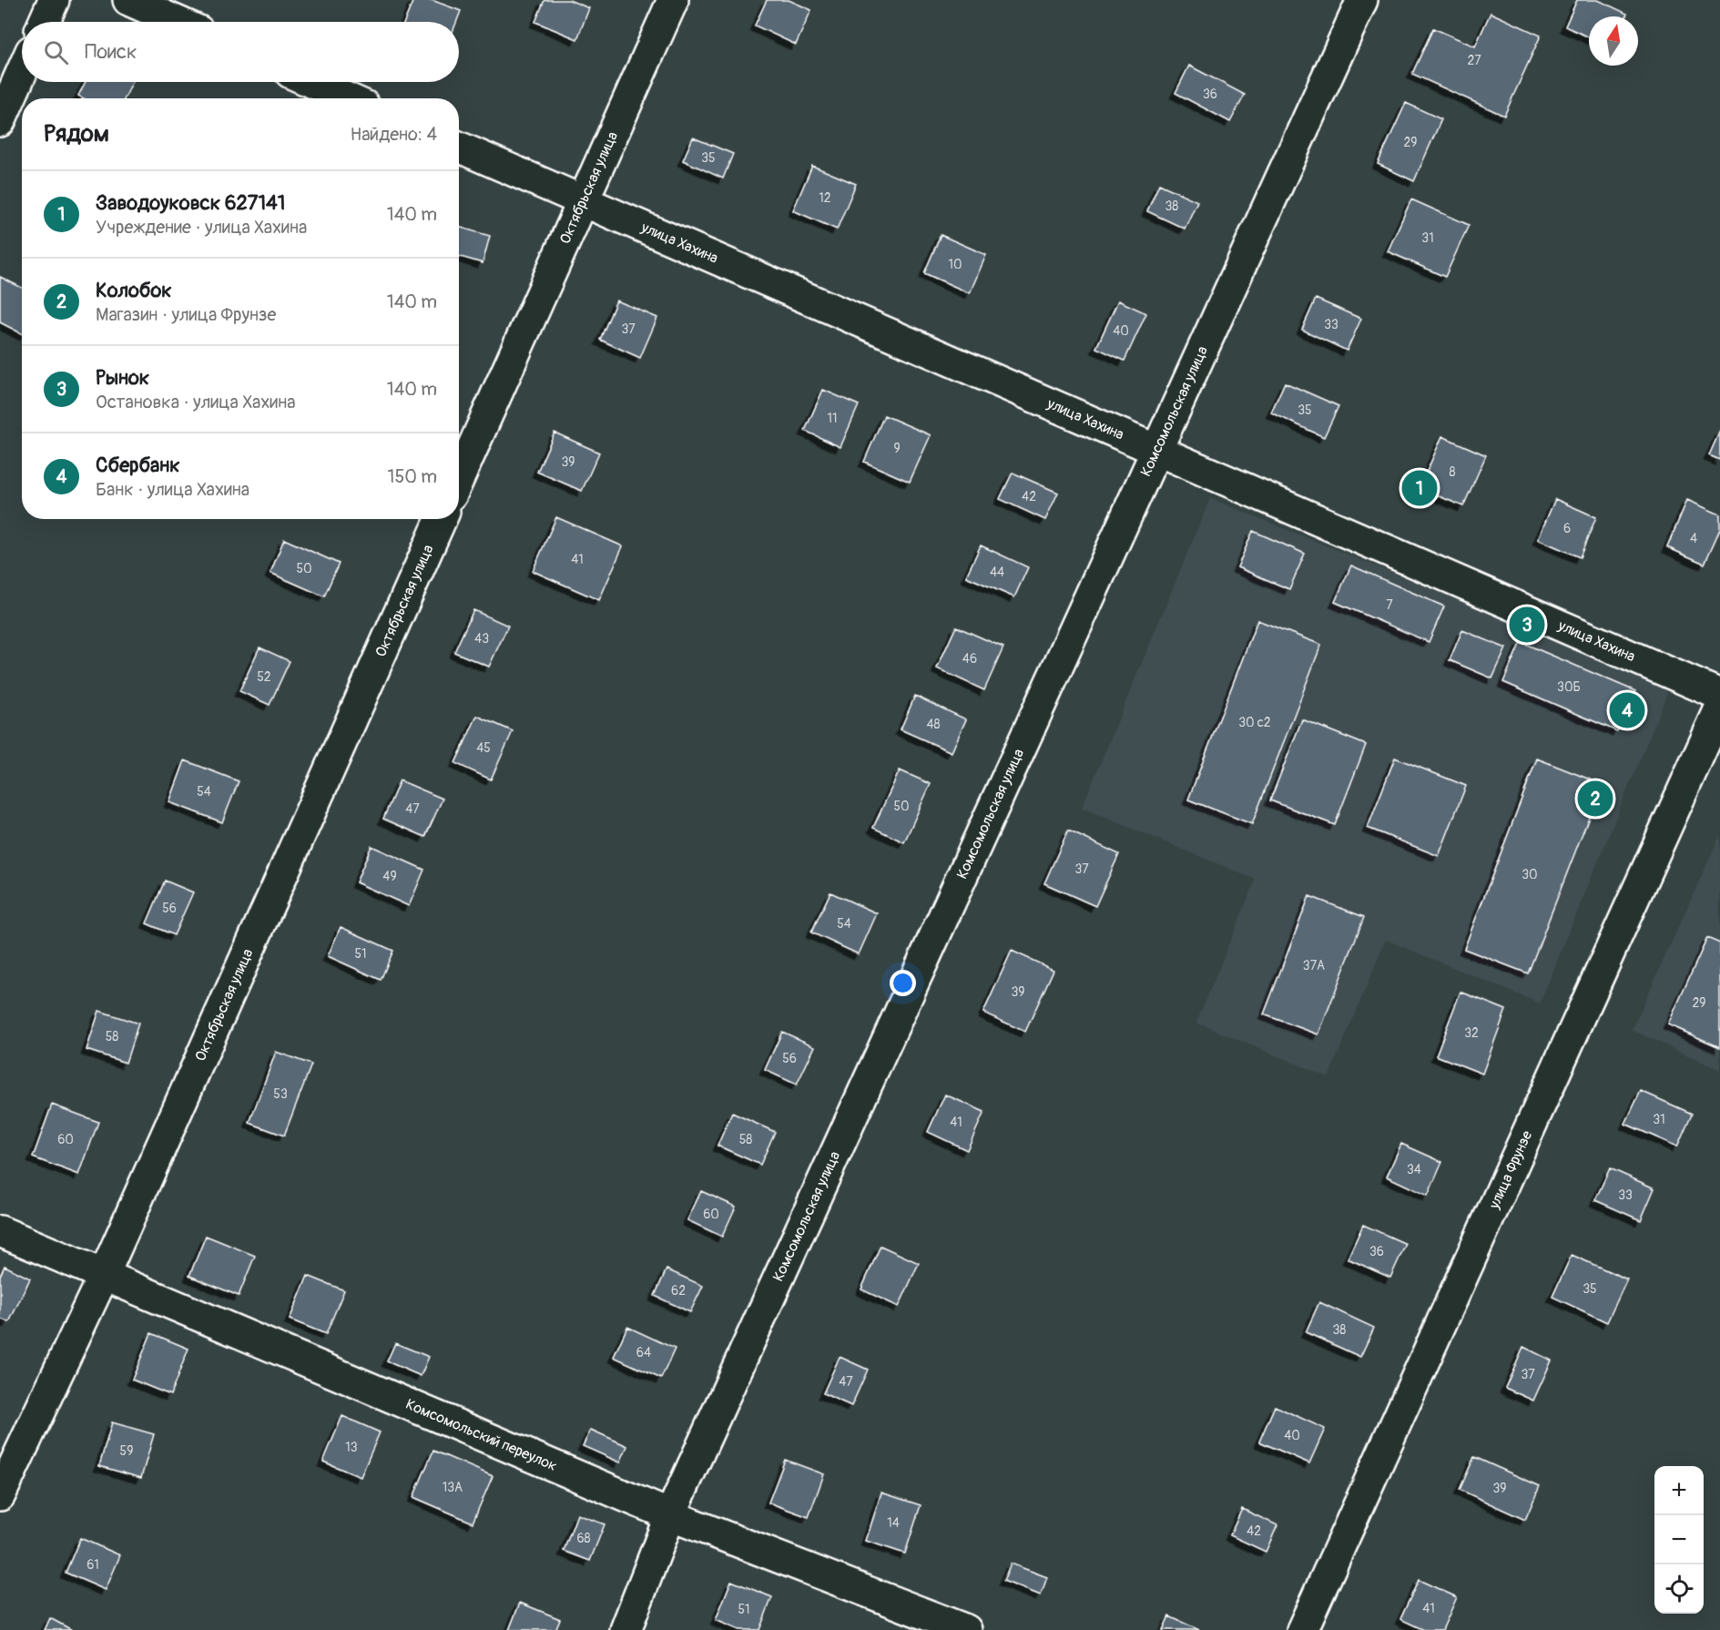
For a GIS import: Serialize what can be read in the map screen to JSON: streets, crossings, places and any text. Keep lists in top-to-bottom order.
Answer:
{
  "streets": {
    "street": [
      "Октябрьская улица",
      "улица Хахина",
      "Комсомольская улица",
      "улица Фрунзе",
      "Комсомольский переулок"
    ]
  },
  "crossings": [
    ["Октябрьская улица", "улица Хахина"],
    ["Октябрьская улица", "Комсомольский переулок"],
    ["улица Хахина", "Комсомольская улица"],
    ["Комсомольская улица", "Комсомольский переулок"]
  ],
  "house_numbers": [
    "27",
    "36",
    "29",
    "35",
    "12",
    "38",
    "31",
    "10",
    "33",
    "37",
    "40",
    "35",
    "11",
    "9",
    "39",
    "8",
    "42",
    "6",
    "4",
    "41",
    "50",
    "44",
    "7",
    "43",
    "46",
    "52",
    "30Б",
    "30 с2",
    "48",
    "45",
    "54",
    "50",
    "47",
    "37",
    "30",
    "49",
    "56",
    "54",
    "51",
    "37А",
    "39",
    "29",
    "32",
    "58",
    "56",
    "53",
    "31",
    "41",
    "60",
    "58",
    "34",
    "33",
    "60",
    "36",
    "35",
    "62",
    "38",
    "64",
    "37",
    "47",
    "40",
    "13",
    "59",
    "13А",
    "39",
    "14",
    "42",
    "68",
    "61",
    "41",
    "51"
  ],
  "north": "top",
  "page": {
    "search": "Поиск",
    "heading": ["Рядом", "Найдено: 4"],
    "list": [
      {
        "mark": "1",
        "name": "Заводоуковск 627141",
        "note": "Учреждение · улица Хахина",
        "value": "140 m"
      },
      {
        "mark": "2",
        "name": "Колобок",
        "note": "Магазин · улица Фрунзе",
        "value": "140 m"
      },
      {
        "mark": "3",
        "name": "Рынок",
        "note": "Остановка · улица Хахина",
        "value": "140 m"
      },
      {
        "mark": "4",
        "name": "Сбербанк",
        "note": "Банк · улица Хахина",
        "value": "150 m"
      }
    ],
    "pins": [
      "1",
      "3",
      "4",
      "2"
    ],
    "map_buttons": ["+", "−"]
  }
}
